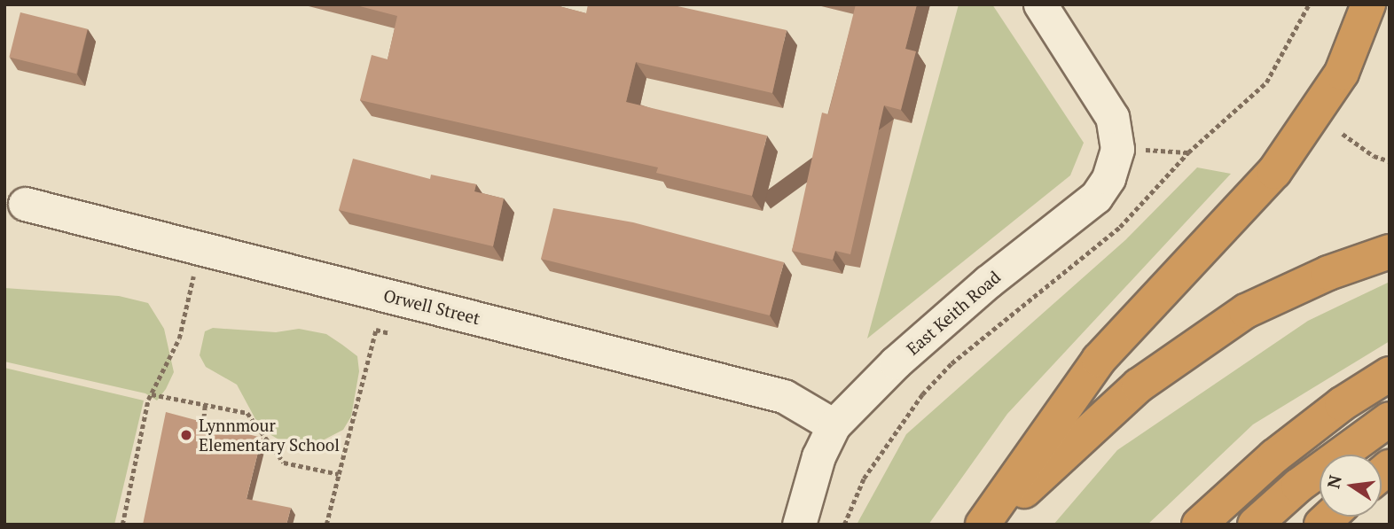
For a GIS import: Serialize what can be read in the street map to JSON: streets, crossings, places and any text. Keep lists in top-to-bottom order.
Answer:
{
  "streets": {
    "street": ["Orwell Street", "East Keith Road"]
  },
  "crossings": [
    ["Orwell Street", "East Keith Road"]
  ],
  "places": ["Lynnmour Elementary School"],
  "north": "left"
}
